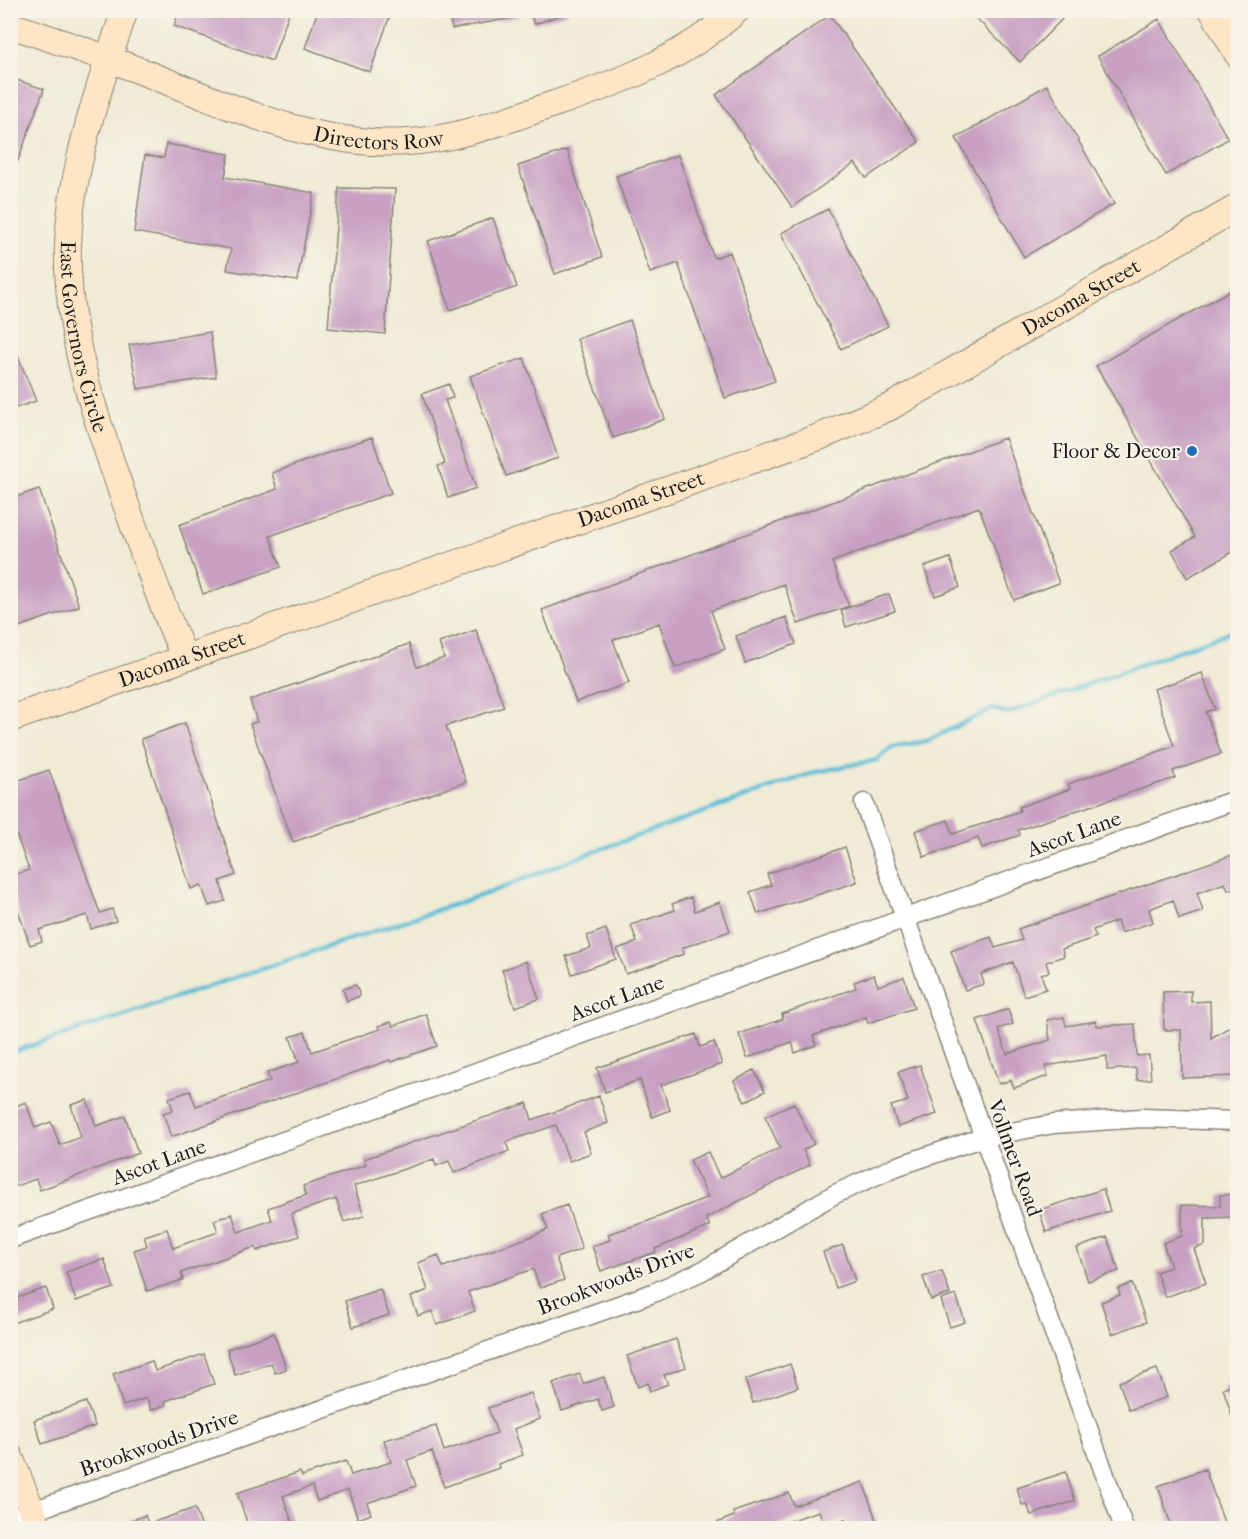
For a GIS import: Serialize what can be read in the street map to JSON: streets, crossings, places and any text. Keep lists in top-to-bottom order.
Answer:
{
  "streets": {
    "street": [
      "Directors Row",
      "Dacoma Street",
      "East Governors Circle",
      "Ascot Lane",
      "Vollmer Road",
      "Brookwoods Drive"
    ]
  },
  "crossings": [
    ["Directors Row", "East Governors Circle"],
    ["Dacoma Street", "East Governors Circle"],
    ["Ascot Lane", "Vollmer Road"],
    ["Vollmer Road", "Brookwoods Drive"]
  ],
  "places": ["Floor & Decor"]
}
